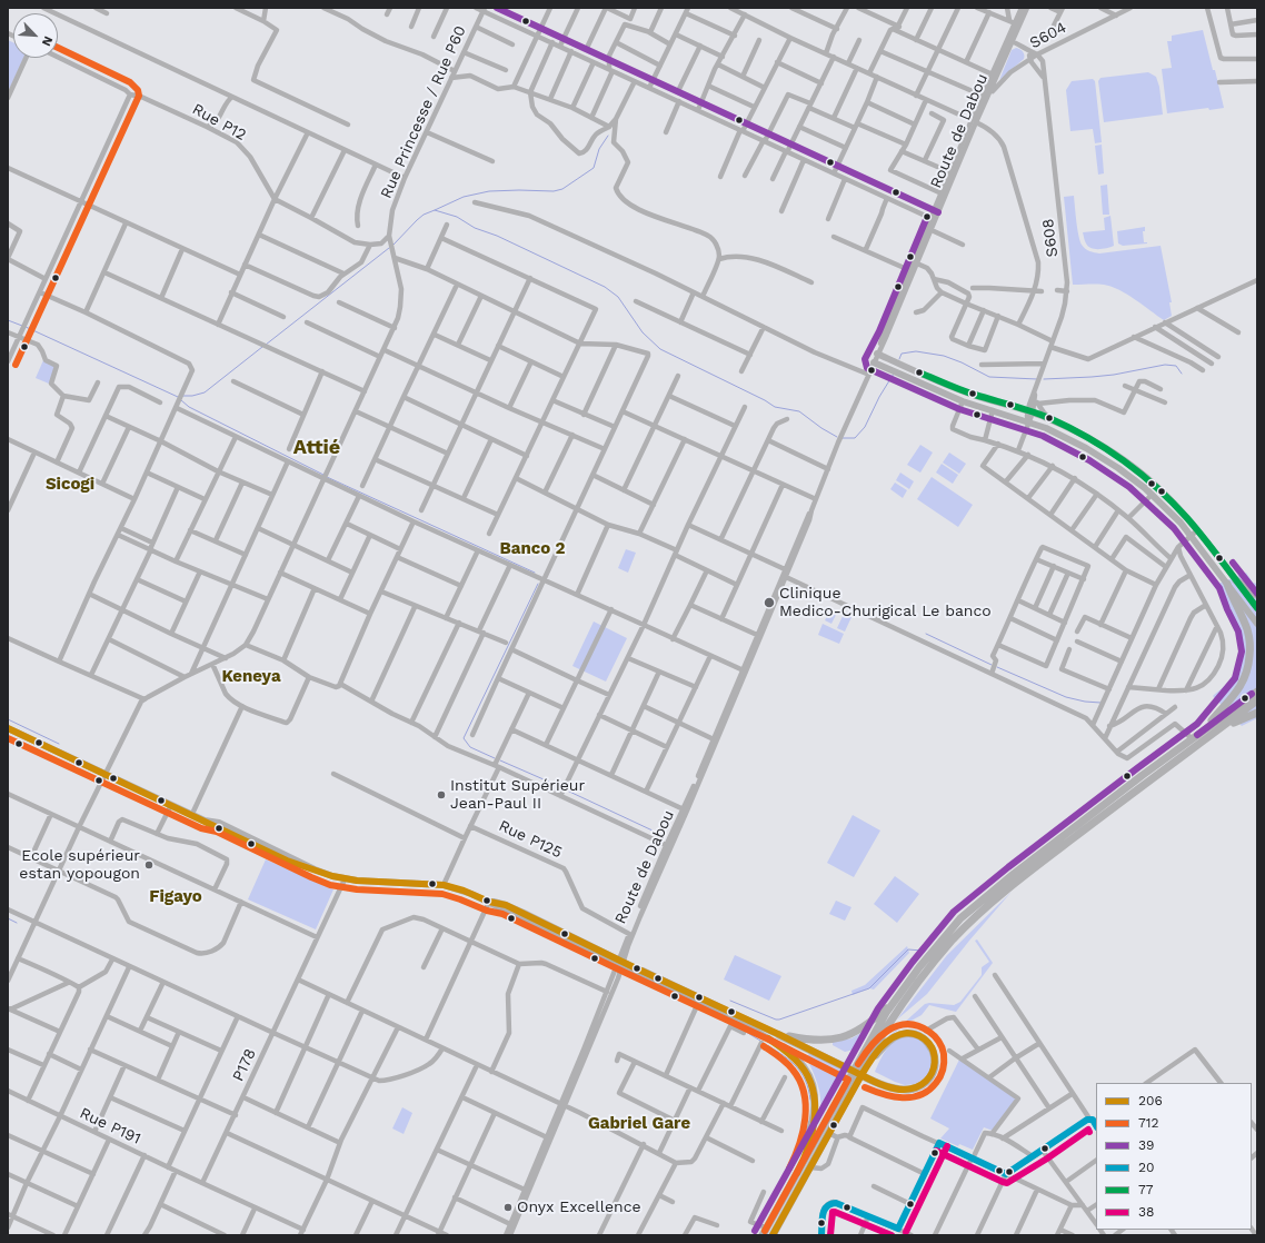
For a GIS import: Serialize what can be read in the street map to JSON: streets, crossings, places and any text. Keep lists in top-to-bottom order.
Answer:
{
  "streets": {
    "street": [
      "S604",
      "Rue Princesse / Rue P60",
      "Rue P12",
      "Route de Dabou",
      "S608",
      "Rue P125",
      "P178",
      "Rue P191"
    ]
  },
  "crossings": [
    ["S604", "Route de Dabou"],
    ["S604", "S608"],
    ["Route de Dabou", "Rue P125"],
    ["P178", "Rue P191"]
  ],
  "districts": [
    "Attié",
    "Sicogi",
    "Banco 2",
    "Keneya",
    "Figayo",
    "Gabriel Gare"
  ],
  "places": [
    "Clinique Medico-Churigical Le banco",
    "Institut Supérieur Jean-Paul II",
    "Ecole supérieur estan yopougon",
    "Onyx Excellence"
  ],
  "lines": [
    "transit line 39",
    "transit line 712",
    "transit line 77",
    "transit line 206",
    "transit line 20",
    "transit line 38"
  ],
  "legend": [
    "206",
    "712",
    "39",
    "20",
    "77",
    "38"
  ],
  "north": "bottom right"
}
